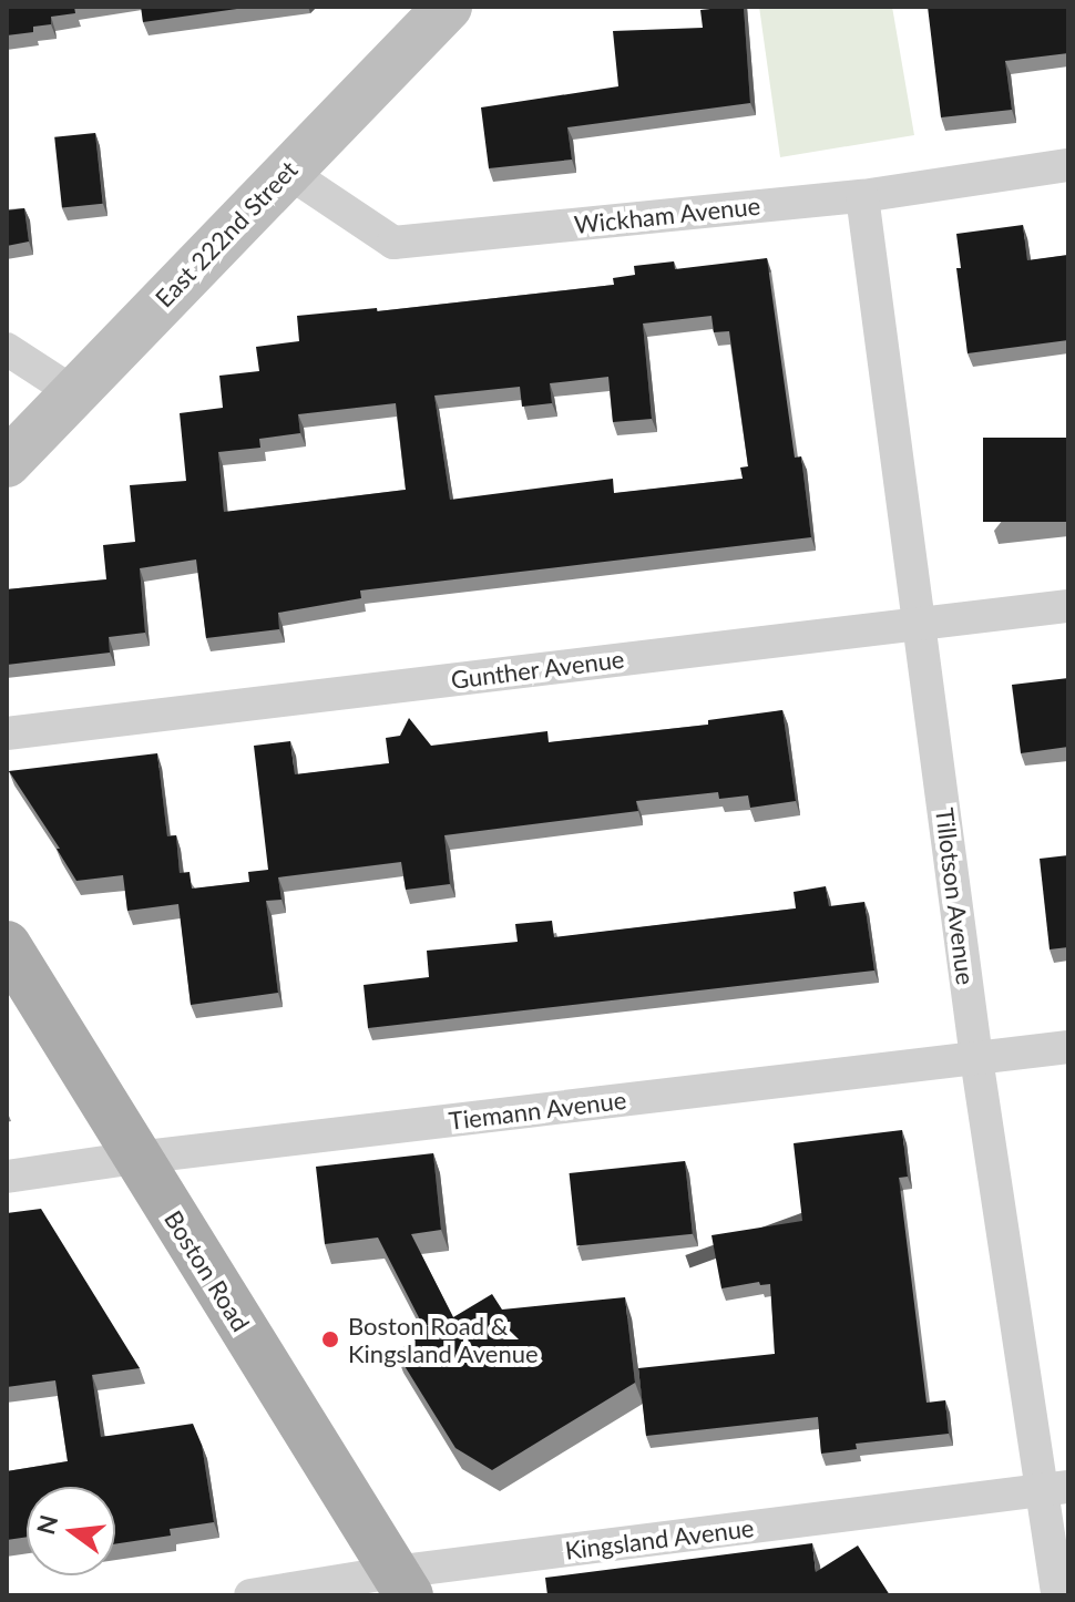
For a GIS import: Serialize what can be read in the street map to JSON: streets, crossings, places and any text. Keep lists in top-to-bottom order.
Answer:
{
  "streets": {
    "main road": ["Boston Road"],
    "street": [
      "Wickham Avenue",
      "East 222nd Street",
      "Gunther Avenue",
      "Tillotson Avenue",
      "Tiemann Avenue",
      "Kingsland Avenue"
    ]
  },
  "crossings": [
    ["Wickham Avenue", "East 222nd Street"],
    ["Wickham Avenue", "Tillotson Avenue"],
    ["Gunther Avenue", "Tillotson Avenue"],
    ["Tillotson Avenue", "Tiemann Avenue"],
    ["Tillotson Avenue", "Kingsland Avenue"],
    ["Tiemann Avenue", "Boston Road"],
    ["Boston Road", "Kingsland Avenue"]
  ],
  "places": ["Boston Road & Kingsland Avenue"],
  "north": "left"
}
